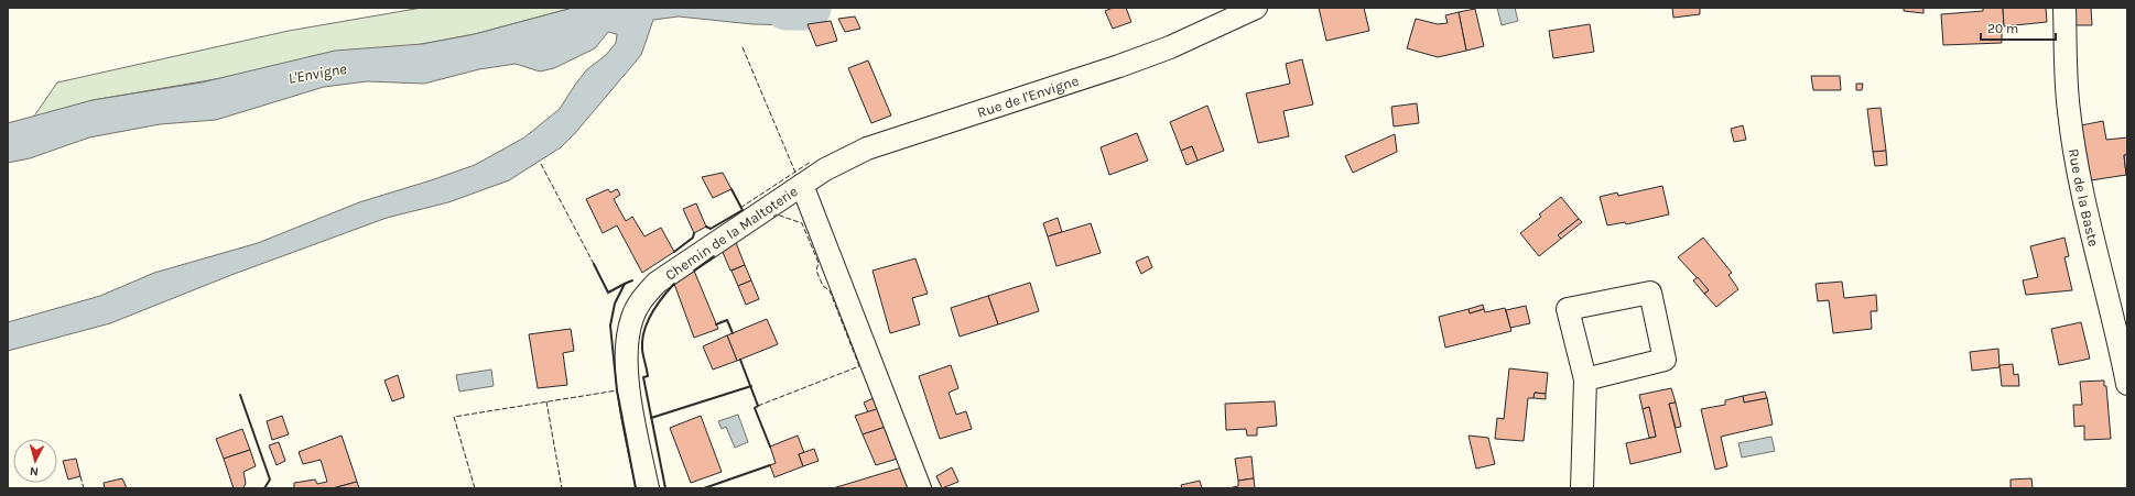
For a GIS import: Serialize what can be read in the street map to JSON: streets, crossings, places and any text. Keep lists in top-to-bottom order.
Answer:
{
  "streets": {
    "street": ["Rue de l'Envigne", "Rue de la Baste", "Chemin de la Maltoterie"]
  },
  "crossings": [
    ["Rue de l'Envigne", "Chemin de la Maltoterie"]
  ],
  "water": ["L'Envigne"],
  "scale_bar": "20 m",
  "north": "bottom"
}
